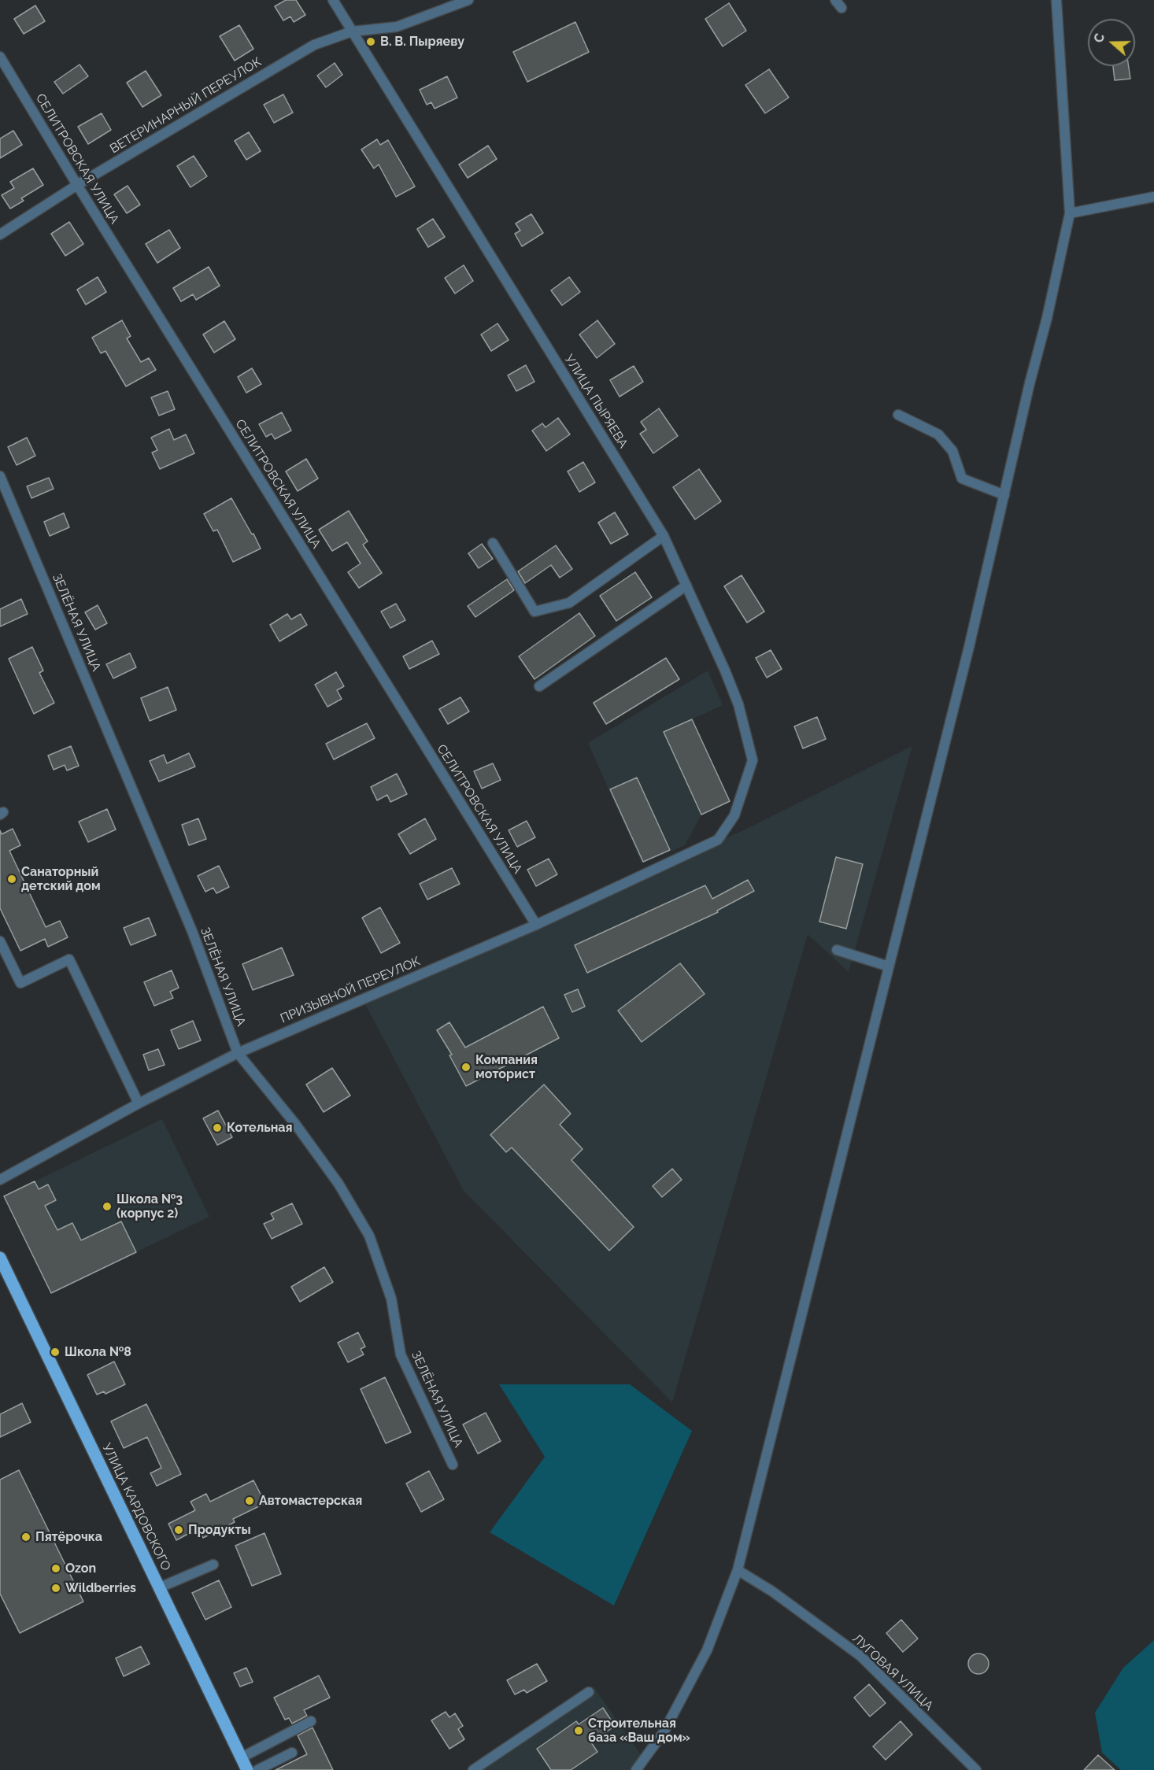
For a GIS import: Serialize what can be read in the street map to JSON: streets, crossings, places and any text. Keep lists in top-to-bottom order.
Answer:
{
  "streets": {
    "main road": ["УЛИЦА КАРДОВСКОГО"],
    "street": [
      "ВЕТЕРИНАРНЫЙ ПЕРЕУЛОК",
      "СЕЛИТРОВСКАЯ УЛИЦА",
      "УЛИЦА ПЫРЯЕВА",
      "ЗЕЛЁНАЯ УЛИЦА",
      "ПРИЗЫВНОЙ ПЕРЕУЛОК",
      "ЛУГОВАЯ УЛИЦА"
    ]
  },
  "crossings": [
    ["ВЕТЕРИНАРНЫЙ ПЕРЕУЛОК", "СЕЛИТРОВСКАЯ УЛИЦА"],
    ["ВЕТЕРИНАРНЫЙ ПЕРЕУЛОК", "УЛИЦА ПЫРЯЕВА"],
    ["СЕЛИТРОВСКАЯ УЛИЦА", "ПРИЗЫВНОЙ ПЕРЕУЛОК"],
    ["УЛИЦА ПЫРЯЕВА", "ПРИЗЫВНОЙ ПЕРЕУЛОК"],
    ["ЗЕЛЁНАЯ УЛИЦА", "ПРИЗЫВНОЙ ПЕРЕУЛОК"]
  ],
  "places": [
    "В. В. Пыряеву",
    "Санаторный детский дом",
    "Компания моторист",
    "Котельная",
    "Школа №3 (корпус 2)",
    "Школа №8",
    "Автомастерская",
    "Продукты",
    "Пятёрочка",
    "Ozon",
    "Wildberries",
    "Строительная база «Ваш дом»"
  ],
  "north": "left"
}
